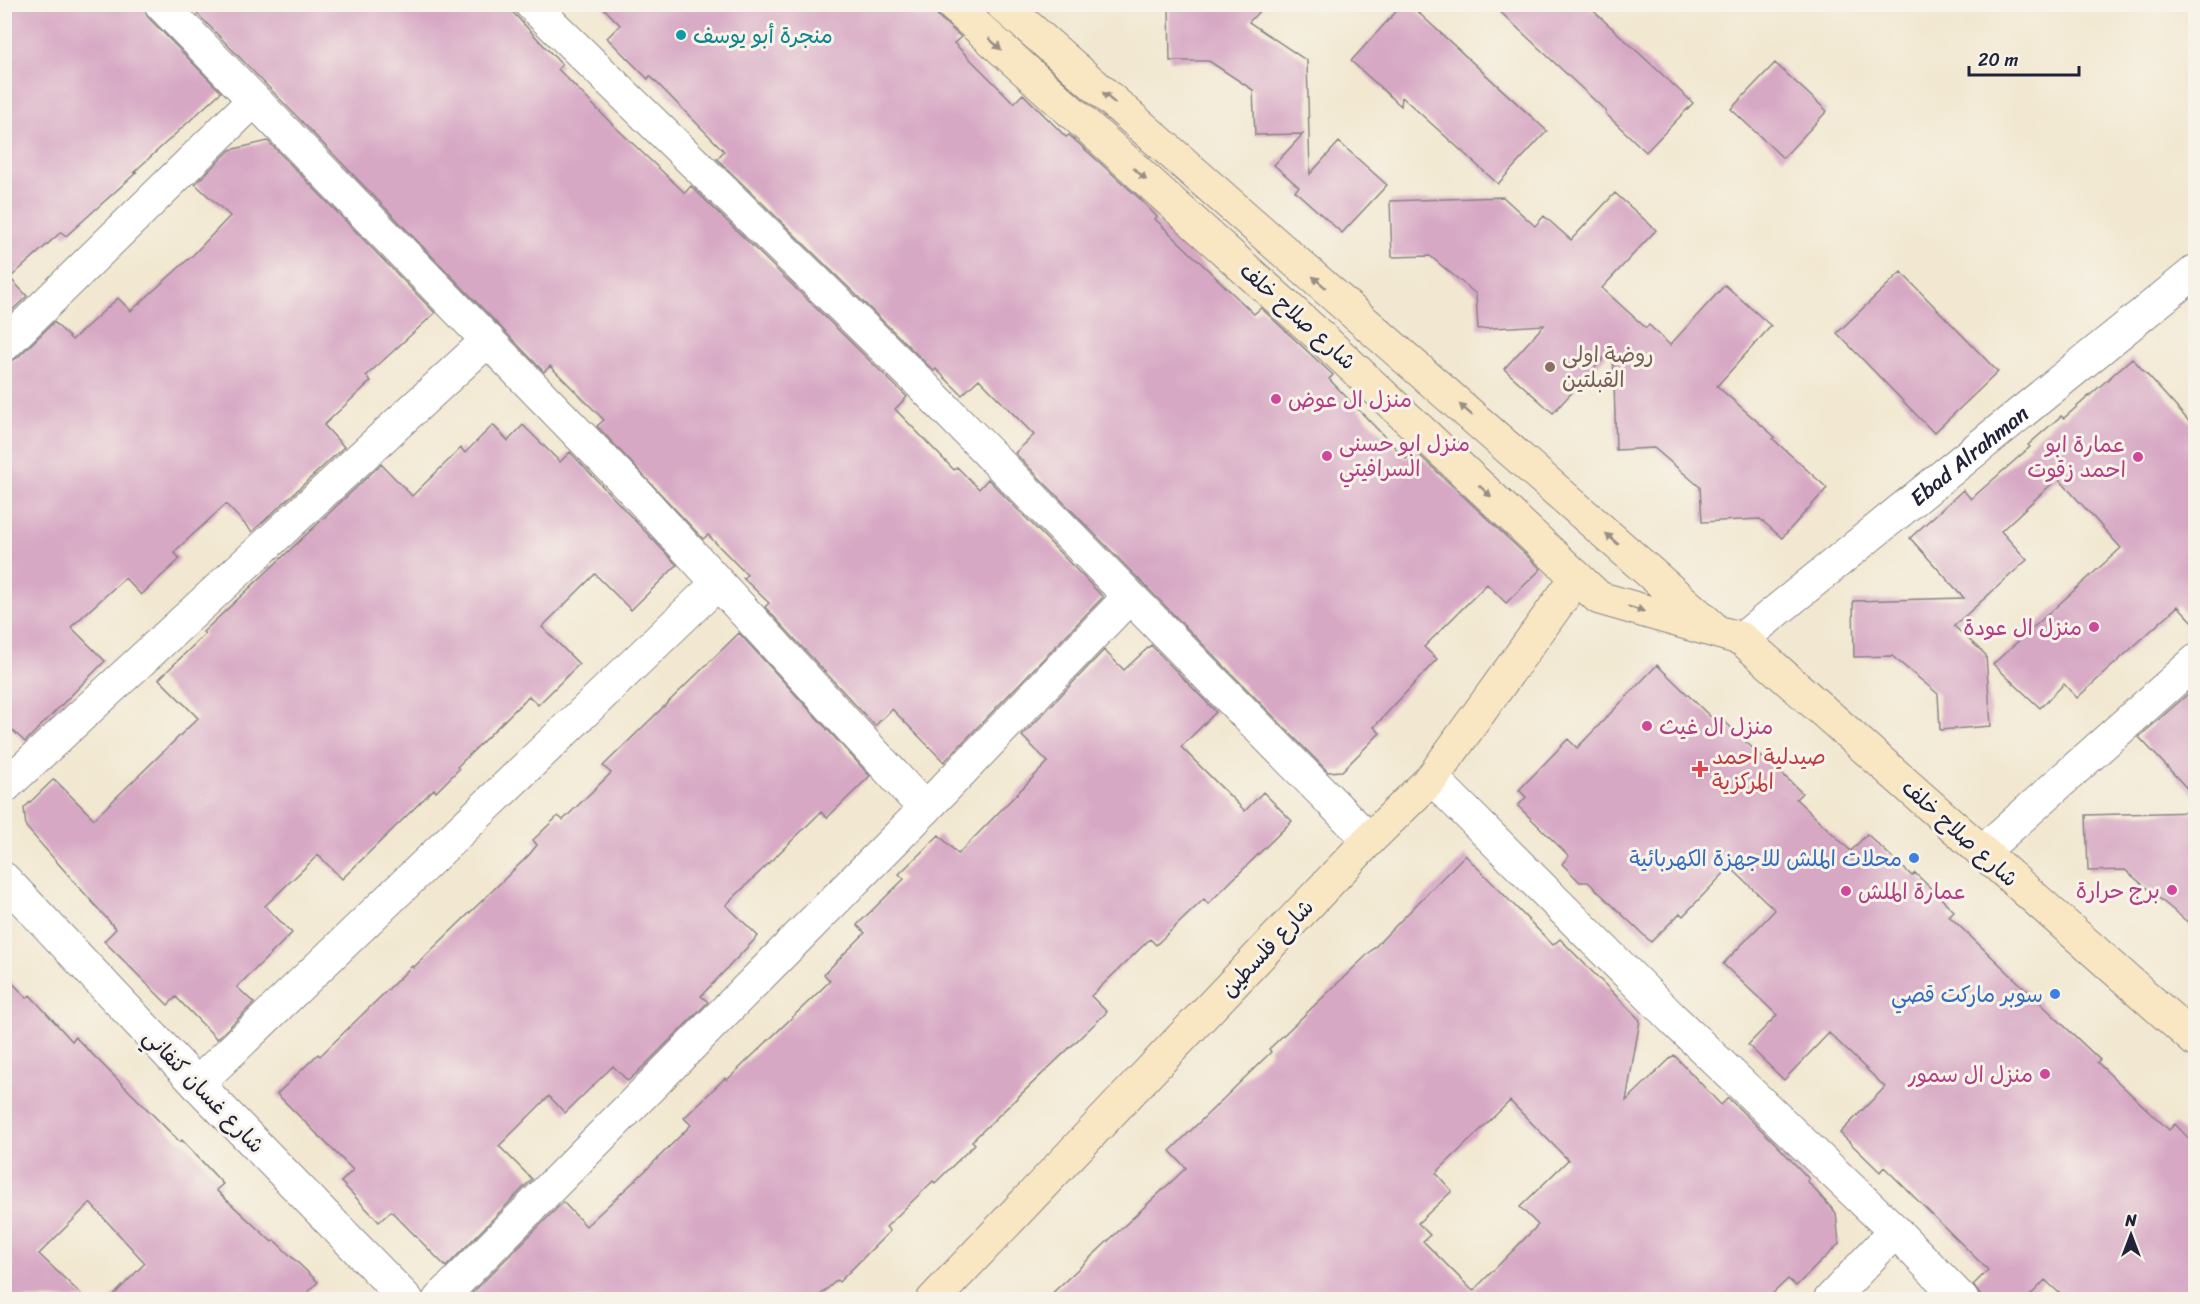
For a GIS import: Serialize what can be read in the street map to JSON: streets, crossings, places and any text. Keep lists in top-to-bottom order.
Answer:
{
  "streets": {
    "main road": ["شارع صلاح خلف", "شارع فلسطين"],
    "street": ["Ebad Alrahman", "شارع غسان كنفاني"]
  },
  "crossings": [
    ["شارع صلاح خلف", "Ebad Alrahman"],
    ["شارع صلاح خلف", "شارع فلسطين"]
  ],
  "places": {
    "other": [
      "منجرة أبو يوسف",
      "روضة اولى القبلتين",
      "منزل ال عوض",
      "منزل ابو حسنى السرافيتي",
      "عمارة ابو احمد زقوت",
      "منزل ال عودة",
      "منزل ال غيث",
      "محلات الملش للاجهزة الكهربائية",
      "برج حرارة",
      "عمارة الملش",
      "سوبر ماركت قصي",
      "منزل ال سمور"
    ],
    "health": ["صيدلية احمد المركزية"]
  },
  "scale_bar": "20 m",
  "north": "top"
}
